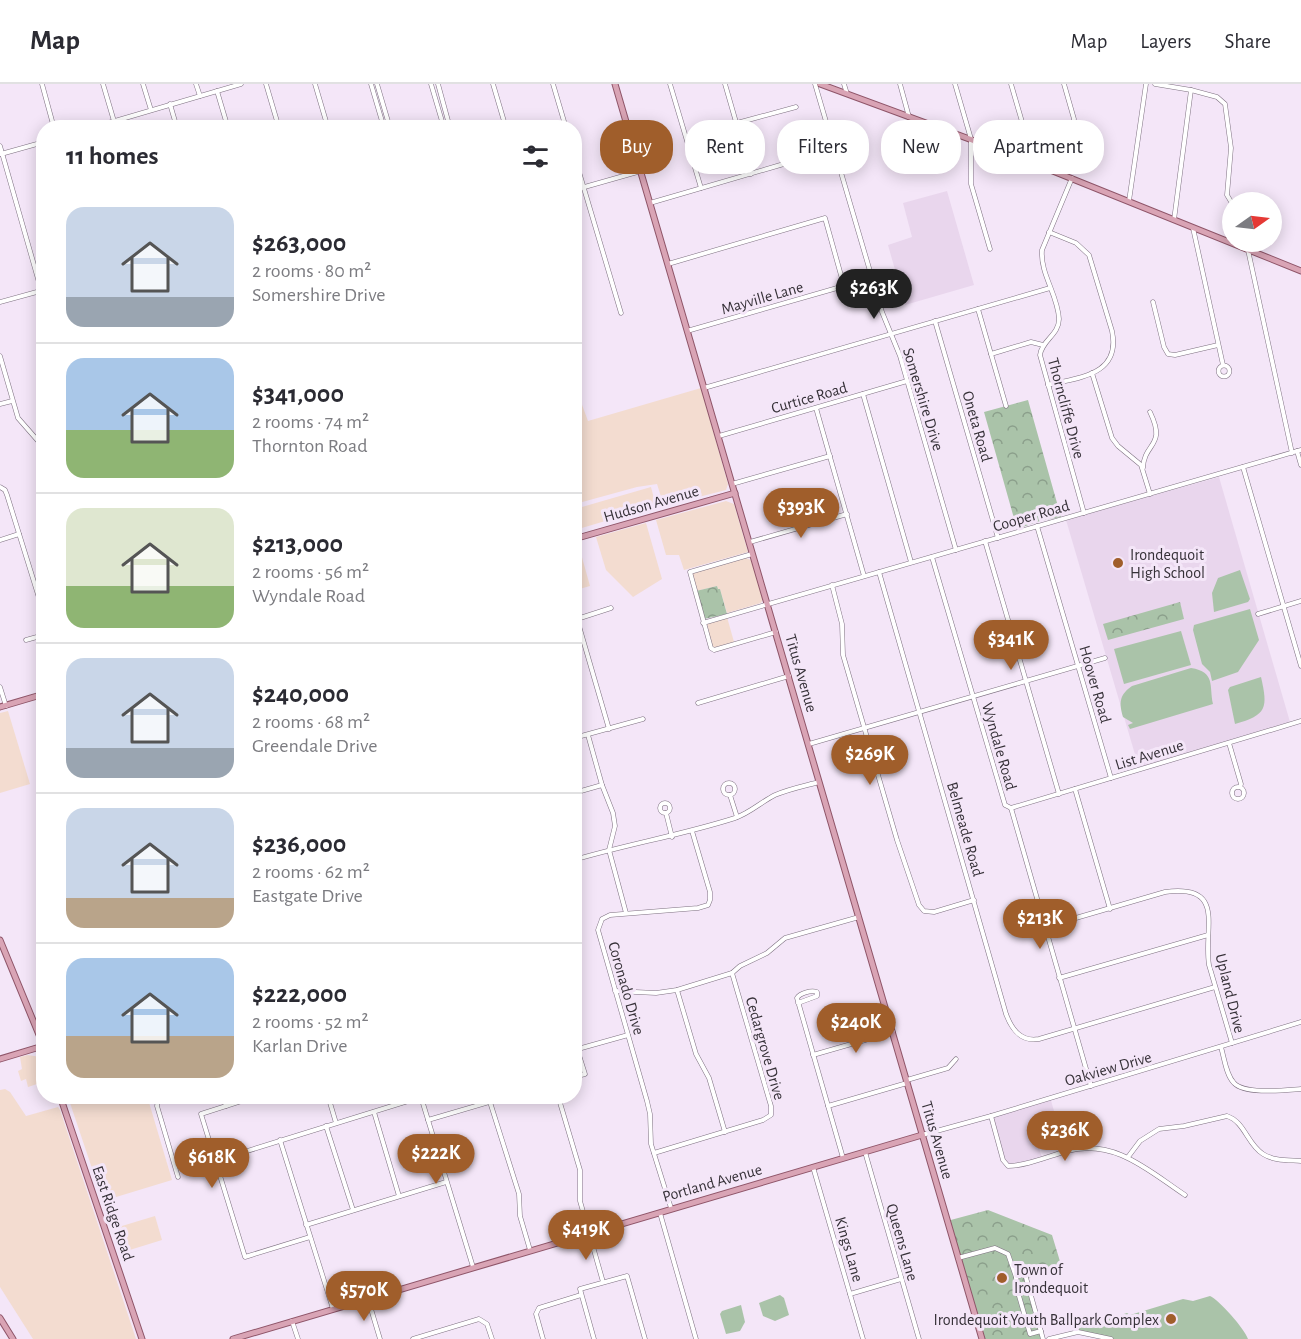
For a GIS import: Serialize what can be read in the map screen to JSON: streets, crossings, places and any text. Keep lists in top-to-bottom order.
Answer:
{
  "streets": {
    "main road": [
      "Hudson Avenue",
      "Titus Avenue",
      "Portland Avenue",
      "East Ridge Road"
    ],
    "street": [
      "Mayville Lane",
      "Curtice Road",
      "Somershire Drive",
      "Thorncliffe Drive",
      "Oneta Road",
      "Cooper Road",
      "Hoover Road",
      "Wyndale Road",
      "List Avenue",
      "Belmeade Road",
      "Coronado Drive",
      "Upland Drive",
      "Cedargrove Drive",
      "Oakview Drive",
      "Queens Lane",
      "Kings Lane"
    ]
  },
  "crossings": [
    ["Mayville Lane", "Titus Avenue"],
    ["Curtice Road", "Somershire Drive"],
    ["Curtice Road", "Titus Avenue"],
    ["Somershire Drive", "Cooper Road"],
    ["Thorncliffe Drive", "Cooper Road"],
    ["Oneta Road", "Cooper Road"],
    ["Hudson Avenue", "Titus Avenue"],
    ["Cooper Road", "Titus Avenue"],
    ["Cooper Road", "Hoover Road"],
    ["Cooper Road", "Wyndale Road"],
    ["Cooper Road", "Belmeade Road"],
    ["Titus Avenue", "Oakview Drive"],
    ["Titus Avenue", "Portland Avenue"],
    ["Hoover Road", "List Avenue"],
    ["Wyndale Road", "List Avenue"],
    ["Wyndale Road", "Belmeade Road"],
    ["Wyndale Road", "Upland Drive"],
    ["Wyndale Road", "Oakview Drive"],
    ["Coronado Drive", "Cedargrove Drive"],
    ["Coronado Drive", "Portland Avenue"],
    ["Upland Drive", "Oakview Drive"],
    ["Oakview Drive", "Portland Avenue"],
    ["Portland Avenue", "Queens Lane"],
    ["Portland Avenue", "Kings Lane"]
  ],
  "places": ["Irondequoit High School", "Town of Irondequoit", "Irondequoit Youth Ballpark Complex"],
  "north": "right",
  "page": {
    "header": "Map",
    "nav": ["Map", "Layers", "Share"],
    "chip": [
      "Buy",
      "Rent",
      "Filters",
      "New",
      "Apartment"
    ],
    "heading": "11 homes",
    "list": [
      {
        "name": "$263,000",
        "note": "2 rooms · 80 m² · Somershire Drive"
      },
      {
        "name": "$341,000",
        "note": "2 rooms · 74 m² · Thornton Road"
      },
      {
        "name": "$213,000",
        "note": "2 rooms · 56 m² · Wyndale Road"
      },
      {
        "name": "$240,000",
        "note": "2 rooms · 68 m² · Greendale Drive"
      },
      {
        "name": "$236,000",
        "note": "2 rooms · 62 m² · Eastgate Drive"
      },
      {
        "name": "$222,000",
        "note": "2 rooms · 52 m² · Karlan Drive"
      }
    ],
    "price": [
      "$263K",
      "$393K",
      "$341K",
      "$269K",
      "$213K",
      "$240K",
      "$236K",
      "$222K",
      "$618K",
      "$419K",
      "$570K"
    ]
  }
}
